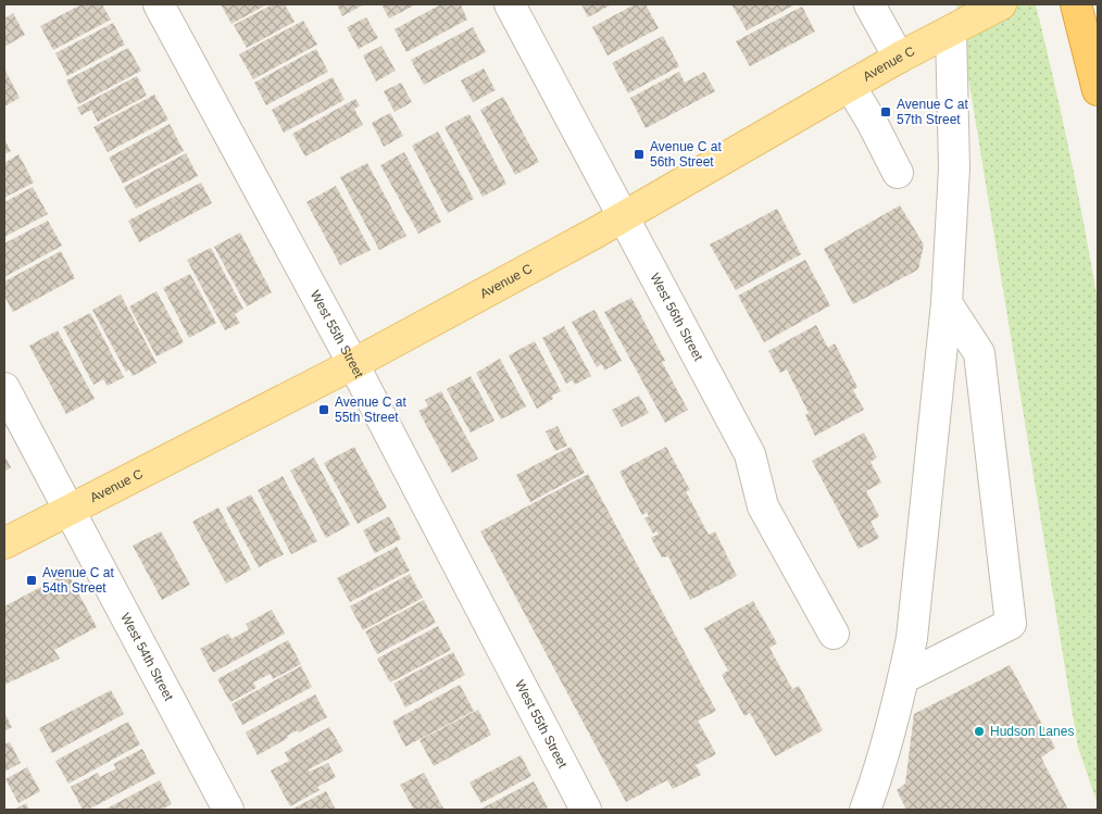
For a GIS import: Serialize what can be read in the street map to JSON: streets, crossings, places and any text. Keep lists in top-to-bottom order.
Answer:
{
  "streets": {
    "main road": ["Avenue C"],
    "street": ["West 56th Street", "West 55th Street", "West 54th Street"]
  },
  "crossings": [
    ["Avenue C", "West 56th Street"],
    ["Avenue C", "West 55th Street"],
    ["Avenue C", "West 54th Street"]
  ],
  "places": {
    "transit": [
      "Avenue C at 57th Street",
      "Avenue C at 56th Street",
      "Avenue C at 55th Street",
      "Avenue C at 54th Street"
    ],
    "other": ["Hudson Lanes"]
  }
}
